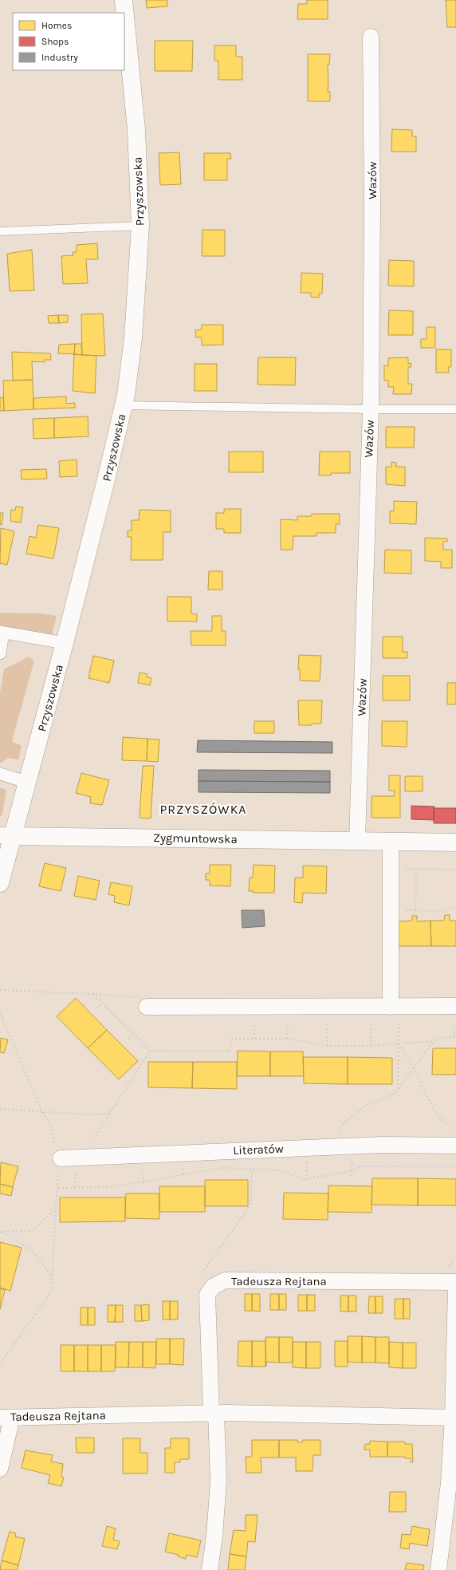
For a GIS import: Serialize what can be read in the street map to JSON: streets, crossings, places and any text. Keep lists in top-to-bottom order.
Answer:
{
  "streets": {
    "street": [
      "Wazów",
      "Przyszowska",
      "Zygmuntowska",
      "Literatów",
      "Tadeusza Rejtana"
    ]
  },
  "crossings": [
    ["Wazów", "Zygmuntowska"],
    ["Przyszowska", "Zygmuntowska"]
  ],
  "districts": ["PRZYSZÓWKA"],
  "legend": ["Homes", "Shops", "Industry"]
}
